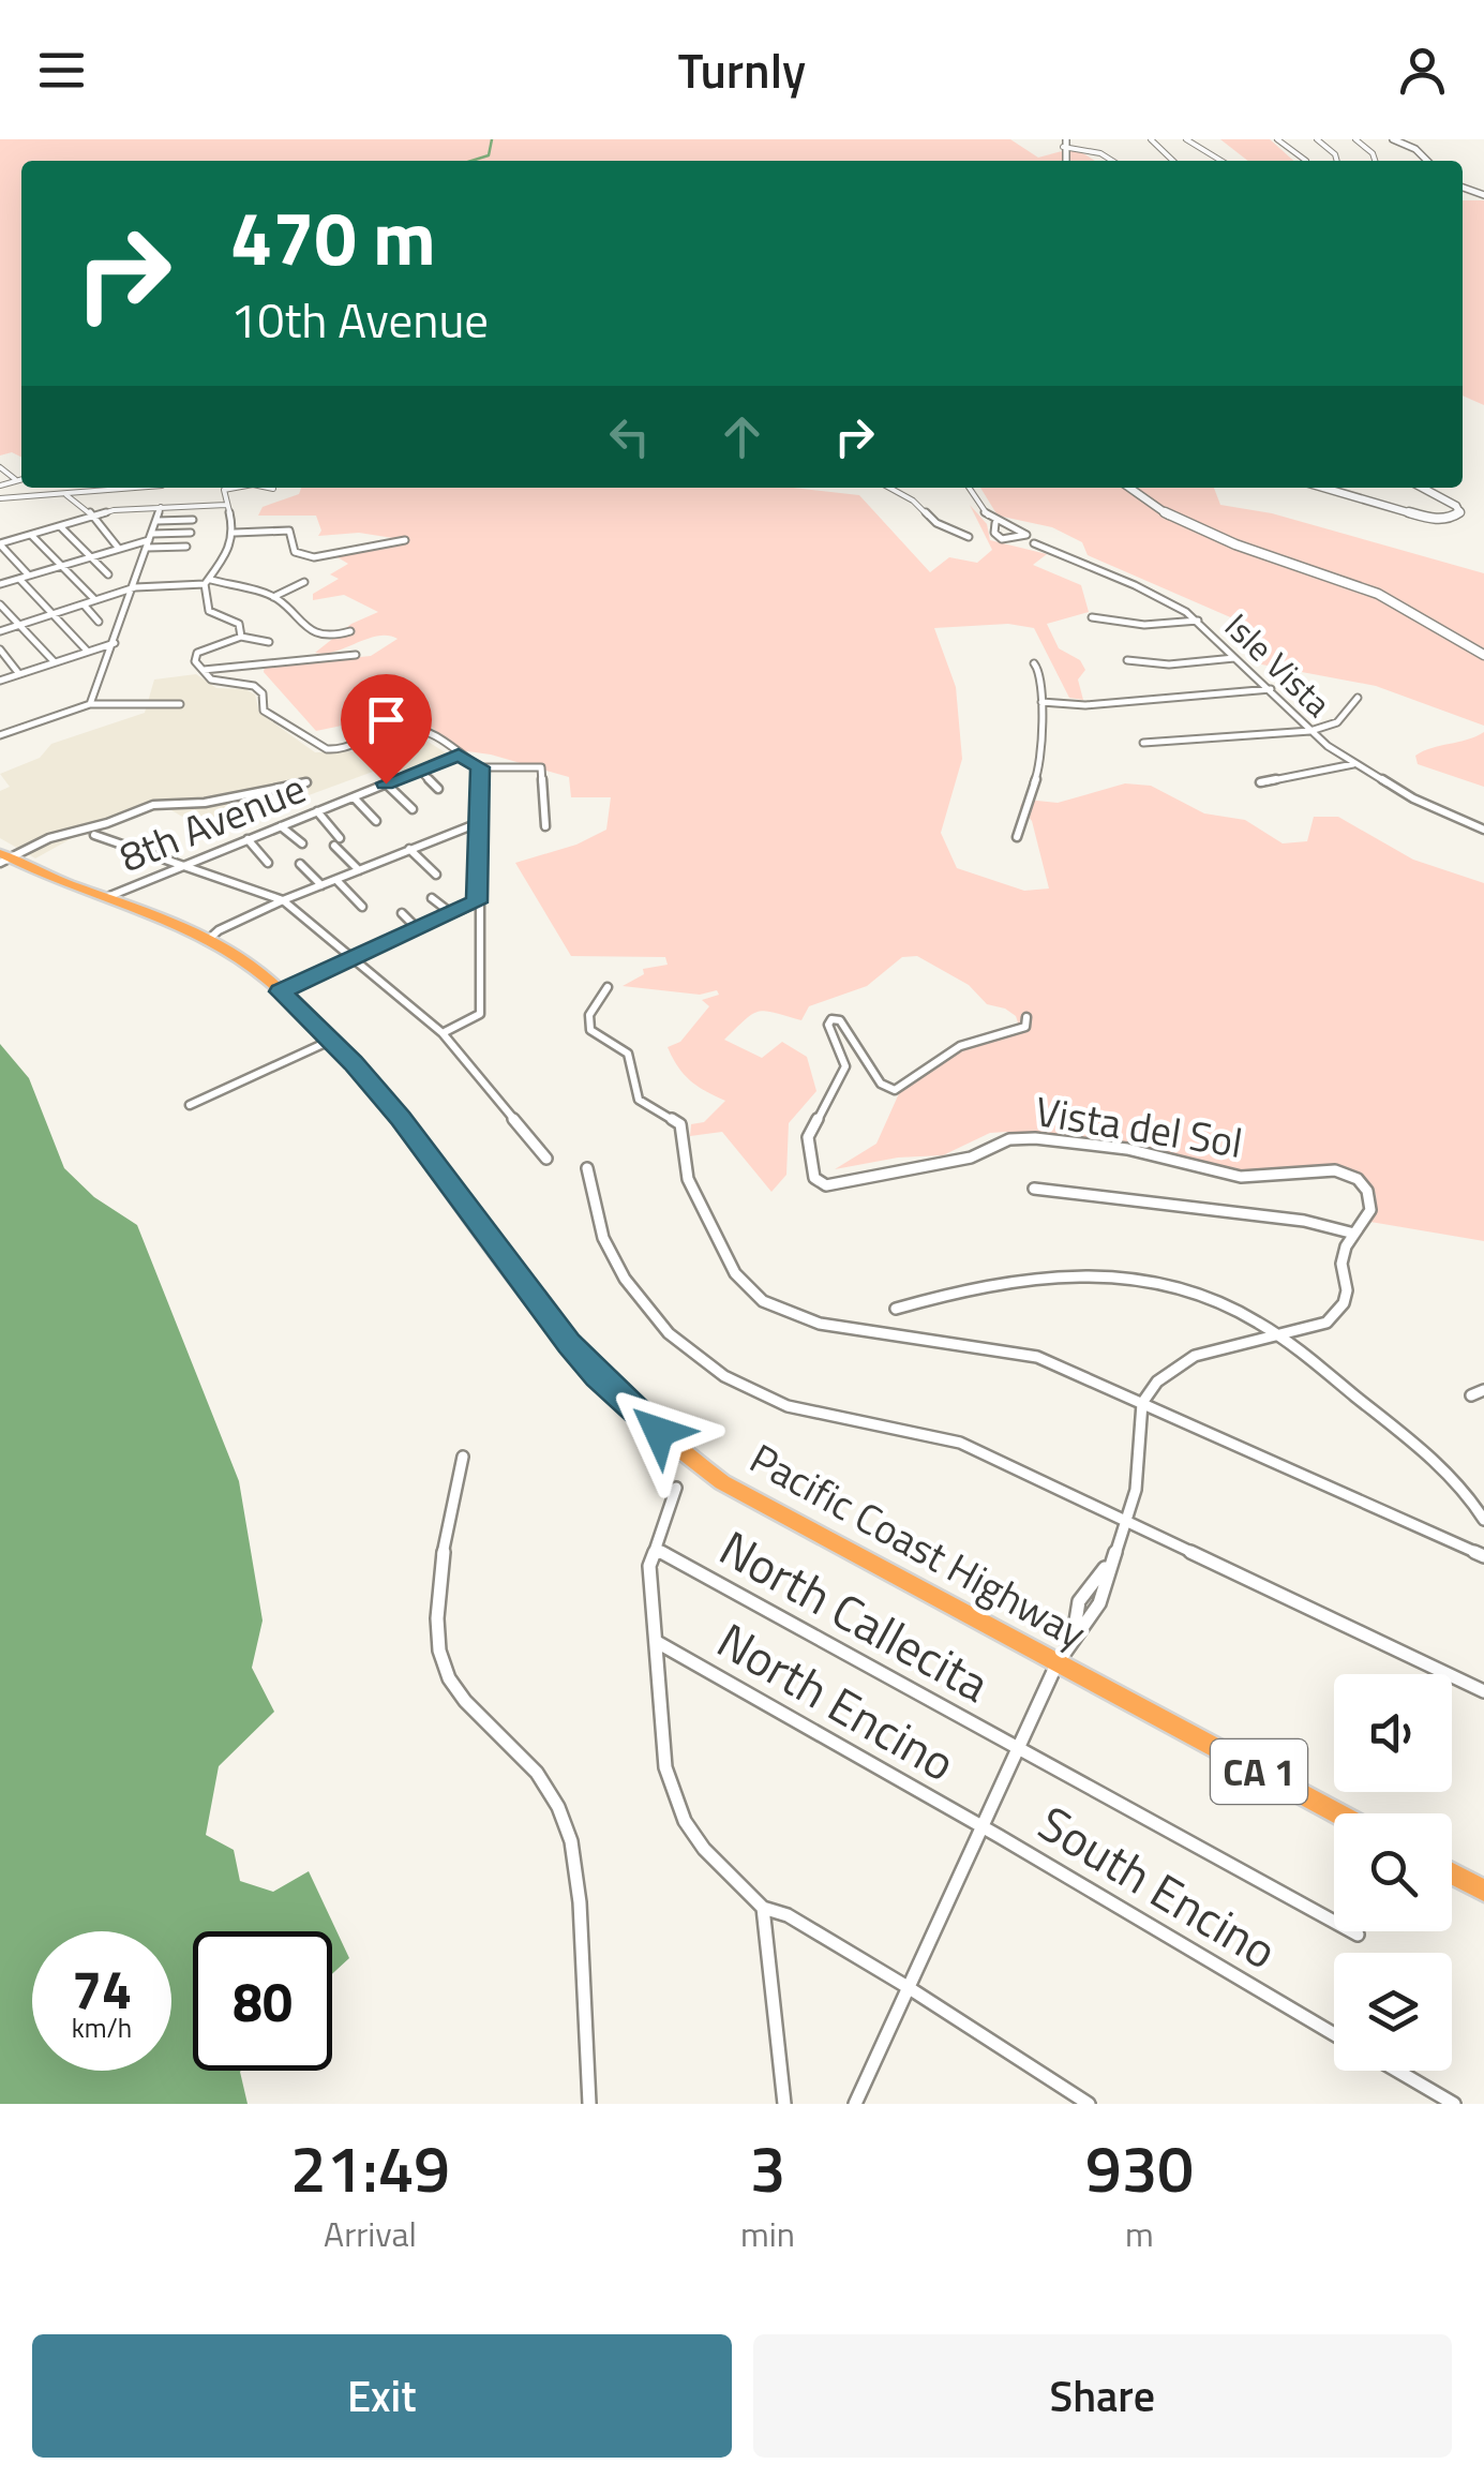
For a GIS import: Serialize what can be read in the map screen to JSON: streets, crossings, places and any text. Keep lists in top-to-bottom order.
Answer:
{
  "streets": {
    "highway": ["Pacific Coast Highway", "CA 1"],
    "street": [
      "Isle Vista",
      "8th Avenue",
      "Vista del Sol",
      "North Callecita",
      "North Encino",
      "South Encino"
    ]
  },
  "crossings": [
    ["8th Avenue", "Pacific Coast Highway"],
    ["North Encino", "South Encino"]
  ],
  "page": {
    "header": "Turnly",
    "turn": ["470 m", "10th Avenue"],
    "speed": "74 km/h",
    "limit": "80",
    "eta": [
      "21:49",
      "Arrival",
      "3",
      "min",
      "930",
      "m"
    ],
    "buttons": ["Exit", "Share"]
  }
}
